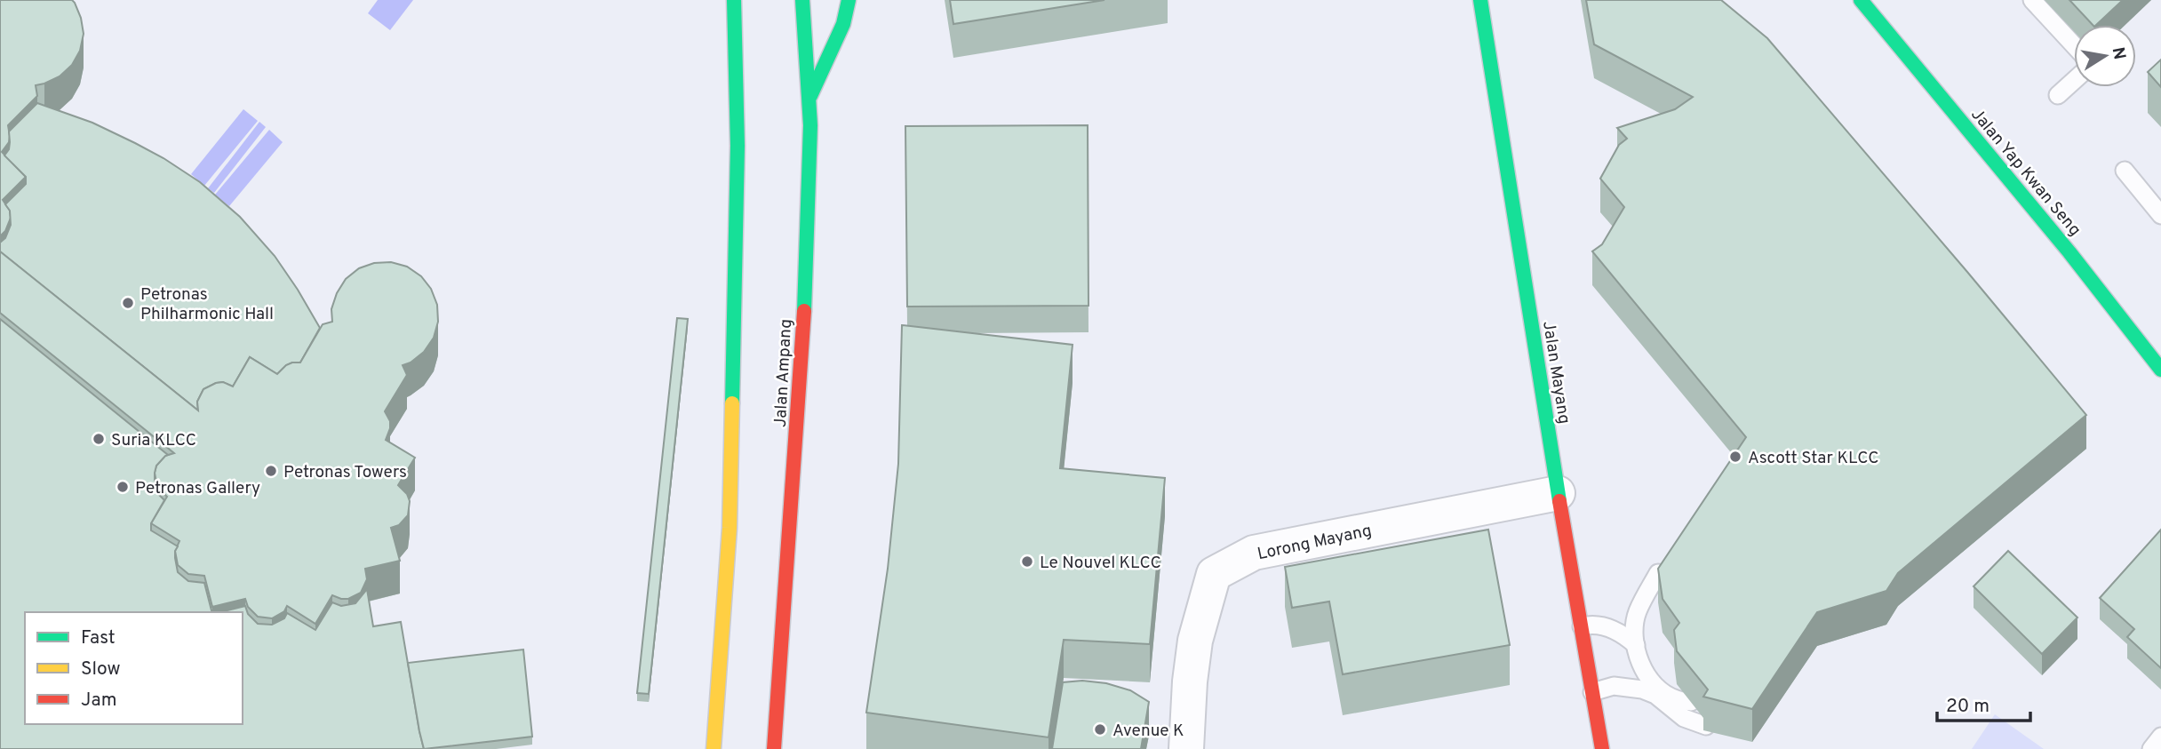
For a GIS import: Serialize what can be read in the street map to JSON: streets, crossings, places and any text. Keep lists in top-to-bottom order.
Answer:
{
  "streets": {
    "main road": ["Jalan Yap Kwan Seng", "Jalan Mayang", "Jalan Ampang"],
    "street": ["Lorong Mayang"]
  },
  "crossings": [
    ["Jalan Mayang", "Lorong Mayang"]
  ],
  "places": [
    "Petronas Philharmonic Hall",
    "Suria KLCC",
    "Ascott Star KLCC",
    "Petronas Towers",
    "Petronas Gallery",
    "Le Nouvel KLCC",
    "Avenue K"
  ],
  "legend": ["Fast", "Slow", "Jam"],
  "scale_bar": "20 m",
  "north": "right"
}
